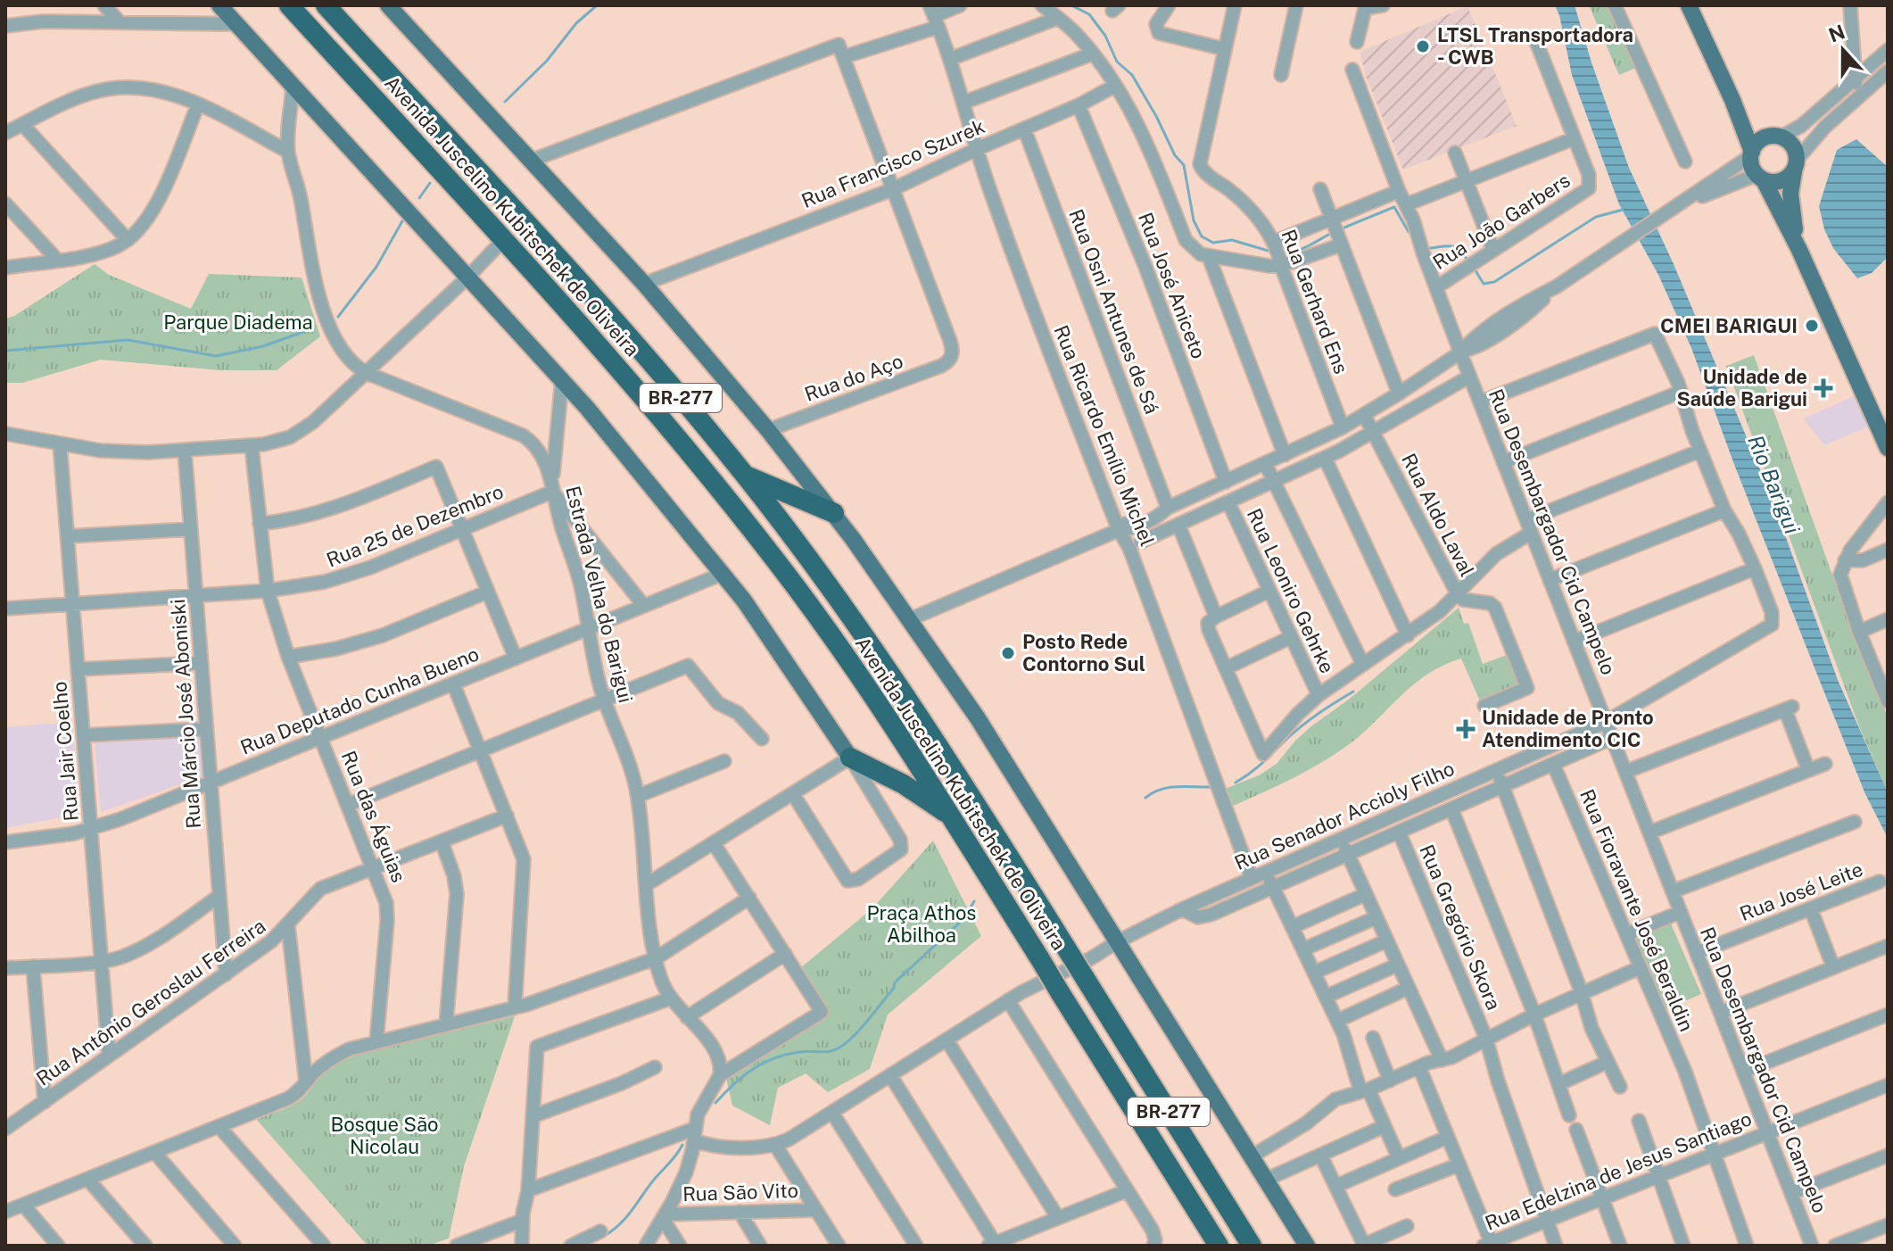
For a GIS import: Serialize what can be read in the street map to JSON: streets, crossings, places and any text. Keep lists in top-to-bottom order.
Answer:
{
  "streets": {
    "highway": ["Avenida Juscelino Kubitschek de Oliveira", "BR-277"],
    "street": [
      "Rua Francisco Szurek",
      "Rua João Garbers",
      "Rua José Aniceto",
      "Rua Gerhard Ens",
      "Rua Osni Antunes de Sá",
      "Rua do Aço",
      "Rua Ricardo Emílio Michel",
      "Rua Aldo Laval",
      "Rua 25 de Dezembro",
      "Rua Desembargador Cid Campelo",
      "Rua Leoniro Gehrke",
      "Estrada Velha do Barigui",
      "Rua Deputado Cunha Bueno",
      "Rua Márcio José Aboniski",
      "Rua Jair Coelho",
      "Rua Senador Accioly Filho",
      "Rua das Águias",
      "Rua José Leite",
      "Rua Fioravante José Beraldin",
      "Rua Gregório Skora",
      "Rua Antônio Geroslau Ferreira",
      "Rua Edelzina de Jesus Santiago",
      "Rua São Vito"
    ]
  },
  "crossings": [
    ["Rua Francisco Szurek", "Rua José Aniceto"],
    ["Rua Francisco Szurek", "Rua Osni Antunes de Sá"],
    ["Rua Francisco Szurek", "Rua do Aço"],
    ["Rua Francisco Szurek", "Rua Ricardo Emílio Michel"],
    ["Avenida Juscelino Kubitschek de Oliveira", "BR-277"],
    ["Rua João Garbers", "Rua Desembargador Cid Campelo"],
    ["Rua Ricardo Emílio Michel", "Rua Senador Accioly Filho"],
    ["Rua 25 de Dezembro", "Estrada Velha do Barigui"],
    ["Rua 25 de Dezembro", "Rua Márcio José Aboniski"],
    ["Rua 25 de Dezembro", "Rua Jair Coelho"],
    ["Rua 25 de Dezembro", "Rua das Águias"],
    ["Rua Desembargador Cid Campelo", "Rua Senador Accioly Filho"],
    ["Rua Desembargador Cid Campelo", "Rua José Leite"],
    ["Rua Desembargador Cid Campelo", "Rua Edelzina de Jesus Santiago"],
    ["Estrada Velha do Barigui", "Rua Deputado Cunha Bueno"],
    ["Rua Deputado Cunha Bueno", "Rua Márcio José Aboniski"],
    ["Rua Deputado Cunha Bueno", "Rua Jair Coelho"],
    ["Rua Deputado Cunha Bueno", "Rua das Águias"],
    ["Rua Márcio José Aboniski", "Rua Antônio Geroslau Ferreira"],
    ["Rua Jair Coelho", "Rua Antônio Geroslau Ferreira"],
    ["Rua das Águias", "Rua Antônio Geroslau Ferreira"],
    ["Rua Fioravante José Beraldin", "Rua Edelzina de Jesus Santiago"],
    ["Rua Gregório Skora", "Rua Edelzina de Jesus Santiago"]
  ],
  "water": ["Rio Barigui"],
  "parks": ["Parque Diadema", "Praça Athos Abilhoa", "Bosque São Nicolau"],
  "places": {
    "other": ["LTSL Transportadora - CWB", "CMEI BARIGUI", "Posto Rede Contorno Sul"],
    "health": ["Unidade de Saúde Barigui", "Unidade de Pronto Atendimento CIC"]
  },
  "north": "top"
}
